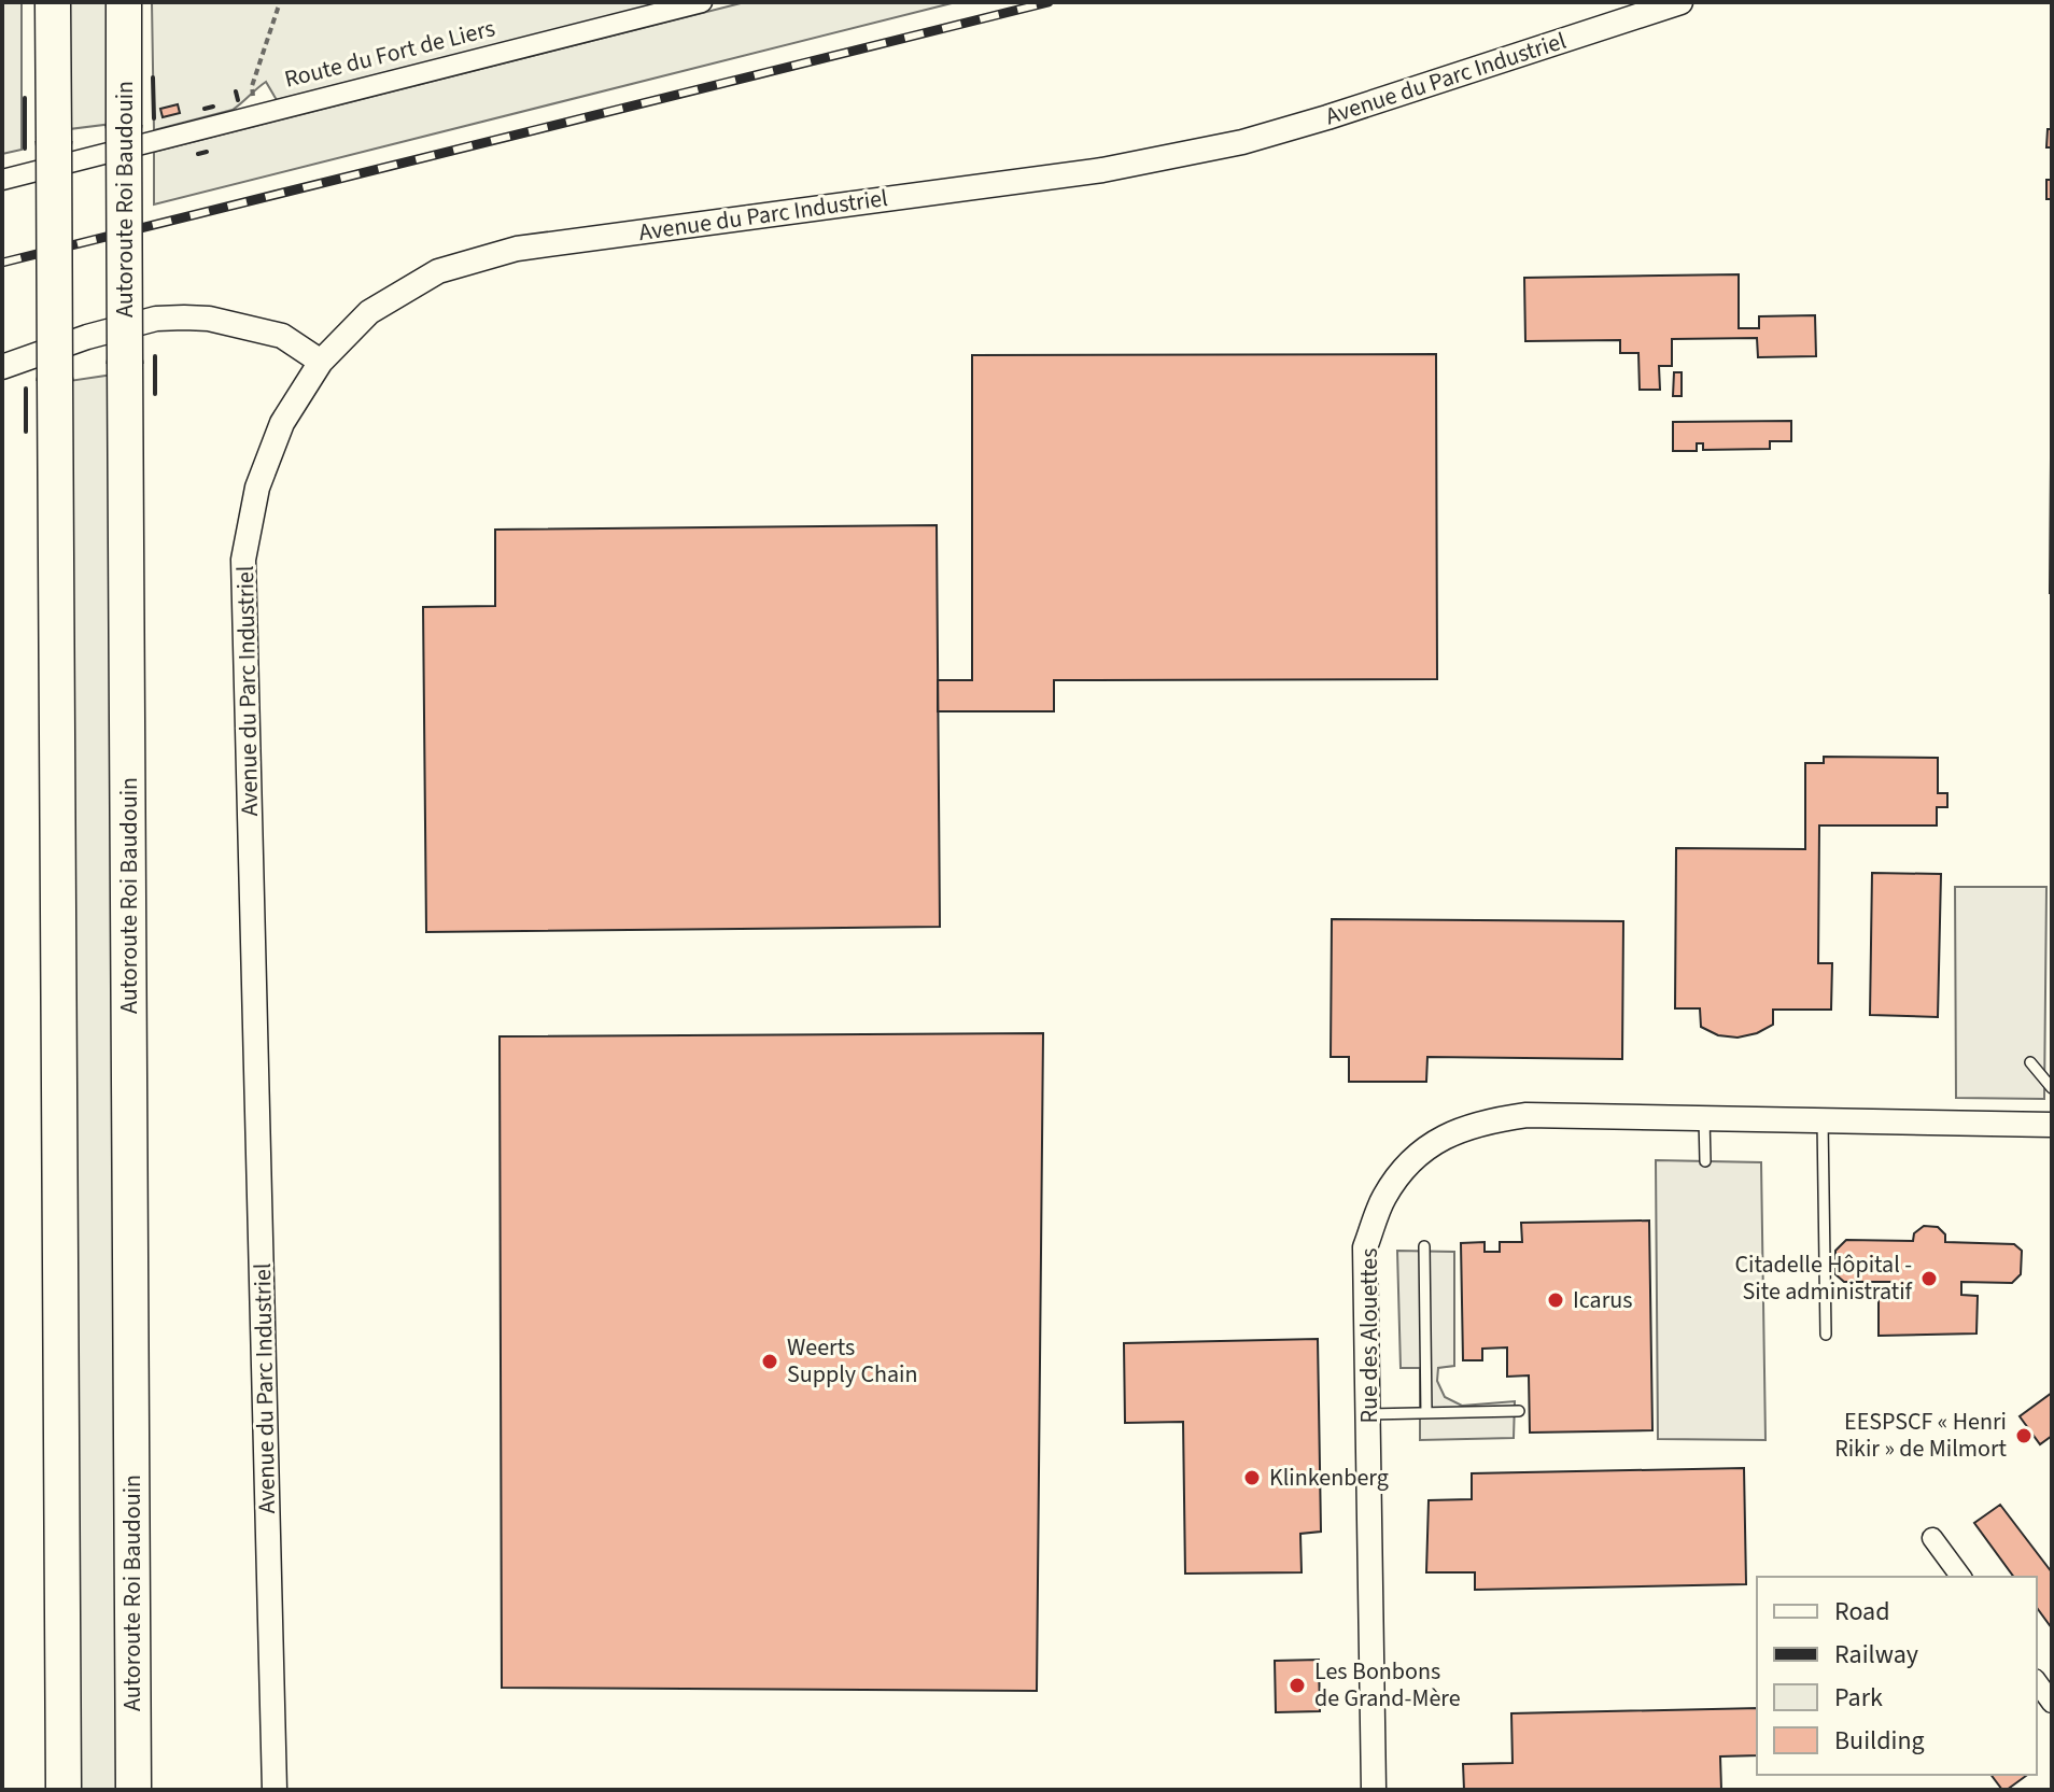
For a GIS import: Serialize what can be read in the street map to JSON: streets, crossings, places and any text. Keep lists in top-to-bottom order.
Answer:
{
  "streets": {
    "highway": ["Autoroute Roi Baudouin"],
    "street": ["Route du Fort de Liers", "Avenue du Parc Industriel", "Rue des Alouettes"]
  },
  "places": [
    "Citadelle Hôpital - Site administratif",
    "Icarus",
    "Weerts Supply Chain",
    "EESPSCF « Henri Rikir » de Milmort",
    "Klinkenberg",
    "Les Bonbons de Grand-Mère"
  ],
  "legend": [
    "Road",
    "Railway",
    "Park",
    "Building"
  ]
}
